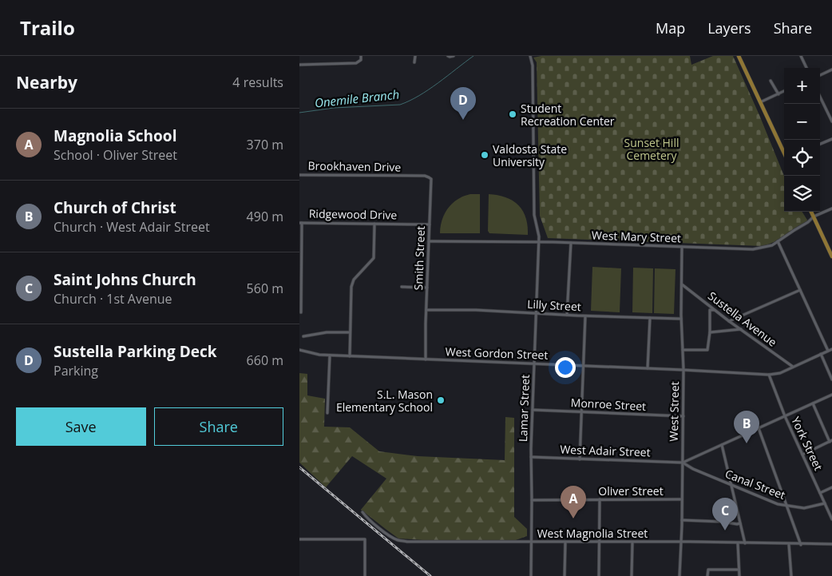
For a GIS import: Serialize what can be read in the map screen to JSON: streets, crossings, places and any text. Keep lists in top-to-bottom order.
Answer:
{
  "streets": {
    "street": [
      "Brookhaven Drive",
      "Ridgewood Drive",
      "West Mary Street",
      "Smith Street",
      "Lilly Street",
      "Sustella Avenue",
      "West Gordon Street",
      "Monroe Street",
      "Lamar Street",
      "West Street",
      "York Street",
      "West Adair Street",
      "Canal Street",
      "Oliver Street",
      "West Magnolia Street"
    ]
  },
  "crossings": [
    ["Brookhaven Drive", "Smith Street"],
    ["Ridgewood Drive", "Smith Street"],
    ["West Mary Street", "Smith Street"],
    ["West Mary Street", "Lamar Street"],
    ["West Mary Street", "West Street"],
    ["Smith Street", "Lilly Street"],
    ["Smith Street", "West Gordon Street"],
    ["Lilly Street", "Lamar Street"],
    ["Lilly Street", "West Street"],
    ["Sustella Avenue", "West Gordon Street"],
    ["Sustella Avenue", "West Street"],
    ["West Gordon Street", "Lamar Street"],
    ["West Gordon Street", "West Street"],
    ["West Gordon Street", "York Street"],
    ["Monroe Street", "Lamar Street"],
    ["Monroe Street", "West Street"],
    ["Lamar Street", "West Adair Street"],
    ["Lamar Street", "Oliver Street"],
    ["Lamar Street", "West Magnolia Street"],
    ["West Street", "West Adair Street"],
    ["West Street", "Canal Street"],
    ["West Street", "Oliver Street"],
    ["West Street", "West Magnolia Street"],
    ["York Street", "West Adair Street"],
    ["York Street", "Canal Street"],
    ["West Adair Street", "Canal Street"]
  ],
  "water": ["Onemile Branch"],
  "parks": ["Sunset Hill Cemetery"],
  "places": ["Student Recreation Center", "Valdosta State University", "S.L. Mason Elementary School"],
  "page": {
    "header": "Trailo",
    "nav": ["Map", "Layers", "Share"],
    "heading": ["Nearby", "4 results"],
    "map_buttons": ["+", "−"],
    "pins": [
      "D",
      "B",
      "A",
      "C"
    ],
    "list": [
      {
        "mark": "A",
        "name": "Magnolia School",
        "note": "School · Oliver Street",
        "value": "370 m"
      },
      {
        "mark": "B",
        "name": "Church of Christ",
        "note": "Church · West Adair Street",
        "value": "490 m"
      },
      {
        "mark": "C",
        "name": "Saint Johns Church",
        "note": "Church · 1st Avenue",
        "value": "560 m"
      },
      {
        "mark": "D",
        "name": "Sustella Parking Deck",
        "note": "Parking",
        "value": "660 m"
      }
    ],
    "buttons": ["Save", "Share"]
  }
}
